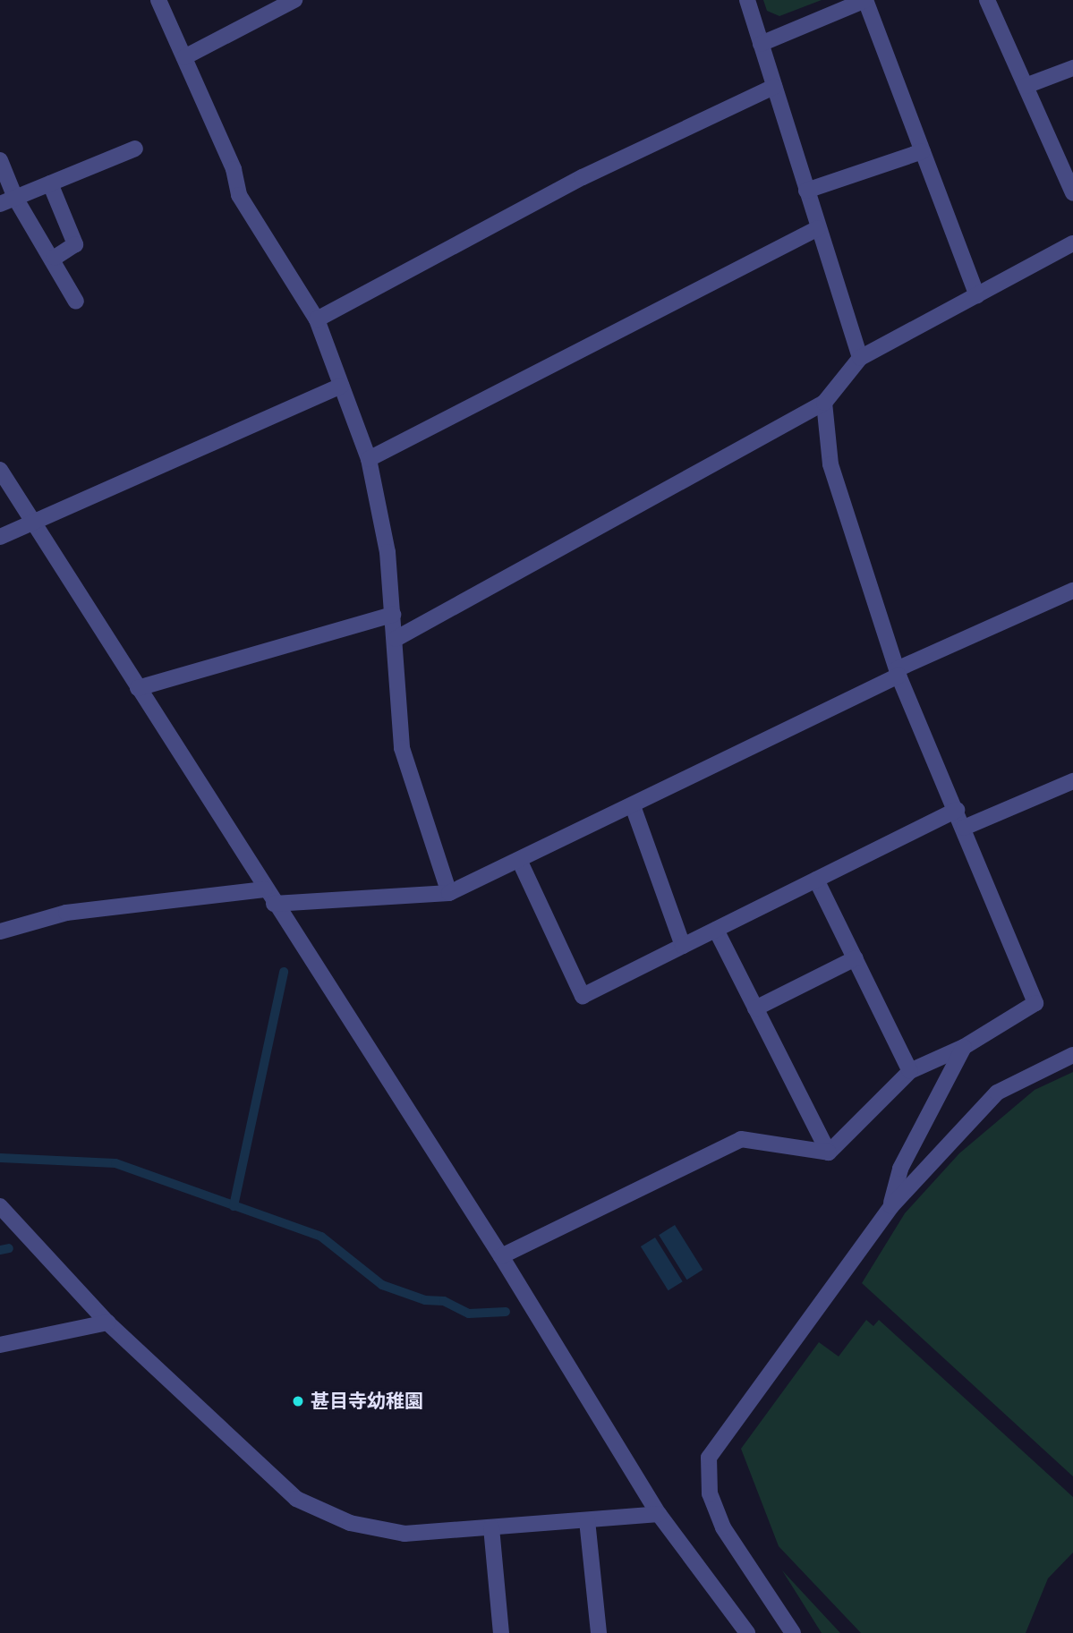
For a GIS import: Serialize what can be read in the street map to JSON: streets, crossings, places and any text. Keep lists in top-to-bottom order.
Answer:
{
  "places": ["甚目寺幼稚園"]
}
